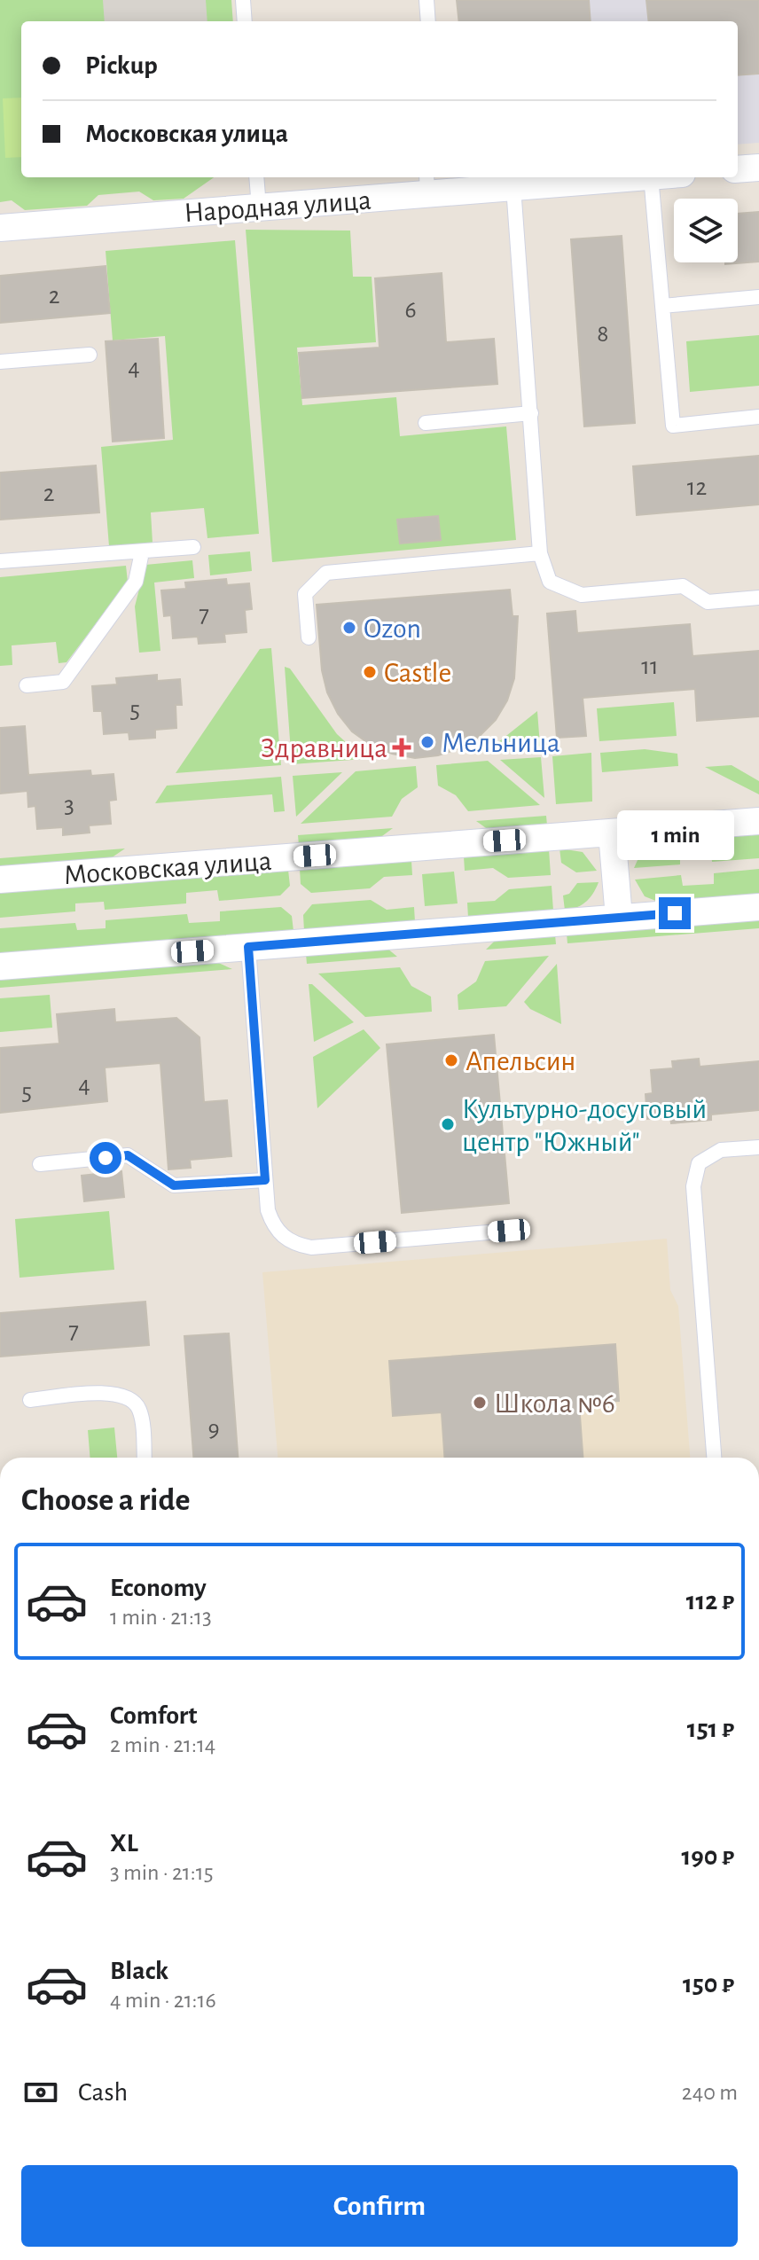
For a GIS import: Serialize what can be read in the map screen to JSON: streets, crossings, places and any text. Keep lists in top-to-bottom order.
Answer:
{
  "streets": {
    "street": ["Народная улица", "Московская улица"]
  },
  "places": {
    "other": [
      "Ozon",
      "Castle",
      "Мельница",
      "Апельсин",
      "Культурно-досуговый центр \"Южный\"",
      "Школа №6"
    ],
    "health": ["Здравница"]
  },
  "house_numbers": [
    "2",
    "6",
    "8",
    "4",
    "12",
    "2",
    "7",
    "11",
    "5",
    "3",
    "4",
    "5",
    "7",
    "9"
  ],
  "page": {
    "banner": ["Pickup", "Московская улица"],
    "bubble": "1 min",
    "heading": "Choose a ride",
    "list": [
      {
        "name": "Economy",
        "note": "1 min · 21:13",
        "value": "112 ₽"
      },
      {
        "name": "Comfort",
        "note": "2 min · 21:14",
        "value": "151 ₽"
      },
      {
        "name": "XL",
        "note": "3 min · 21:15",
        "value": "190 ₽"
      },
      {
        "name": "Black",
        "note": "4 min · 21:16",
        "value": "150 ₽"
      }
    ],
    "pay": ["Cash", "240 m"],
    "buttons": "Confirm"
  }
}
